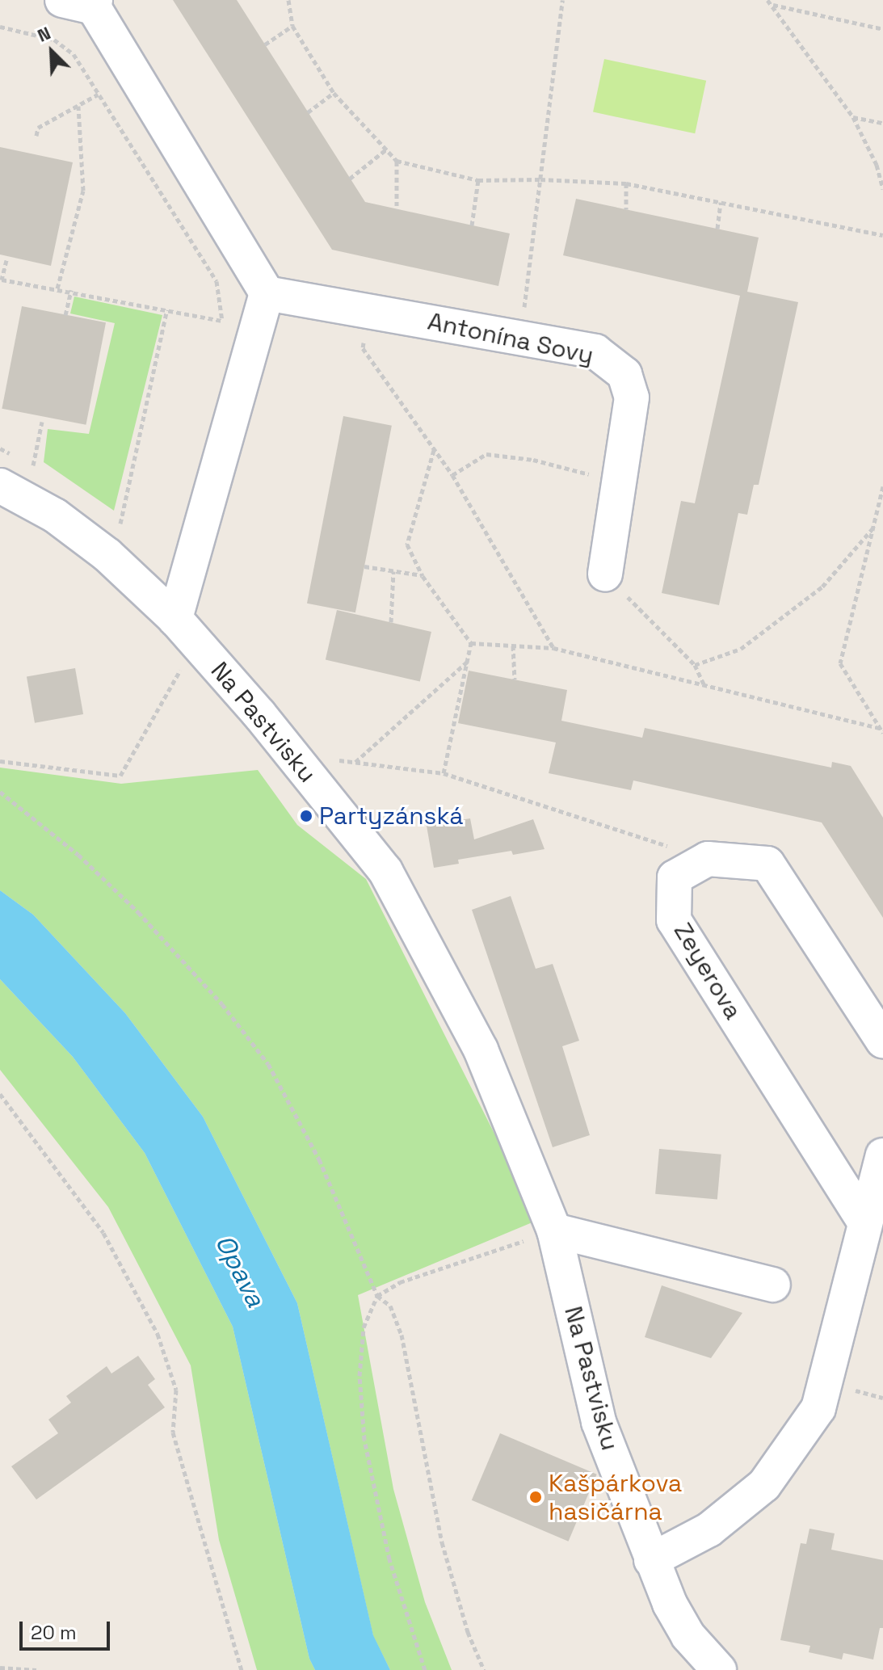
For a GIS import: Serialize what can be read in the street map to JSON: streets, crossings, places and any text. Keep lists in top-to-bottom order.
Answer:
{
  "streets": {
    "street": ["Antonína Sovy", "Na Pastvisku", "Zeyerova"]
  },
  "water": ["Opava"],
  "places": ["Partyzánská", "Kašpárkova hasičárna"],
  "scale_bar": "20 m",
  "north": "top left"
}
